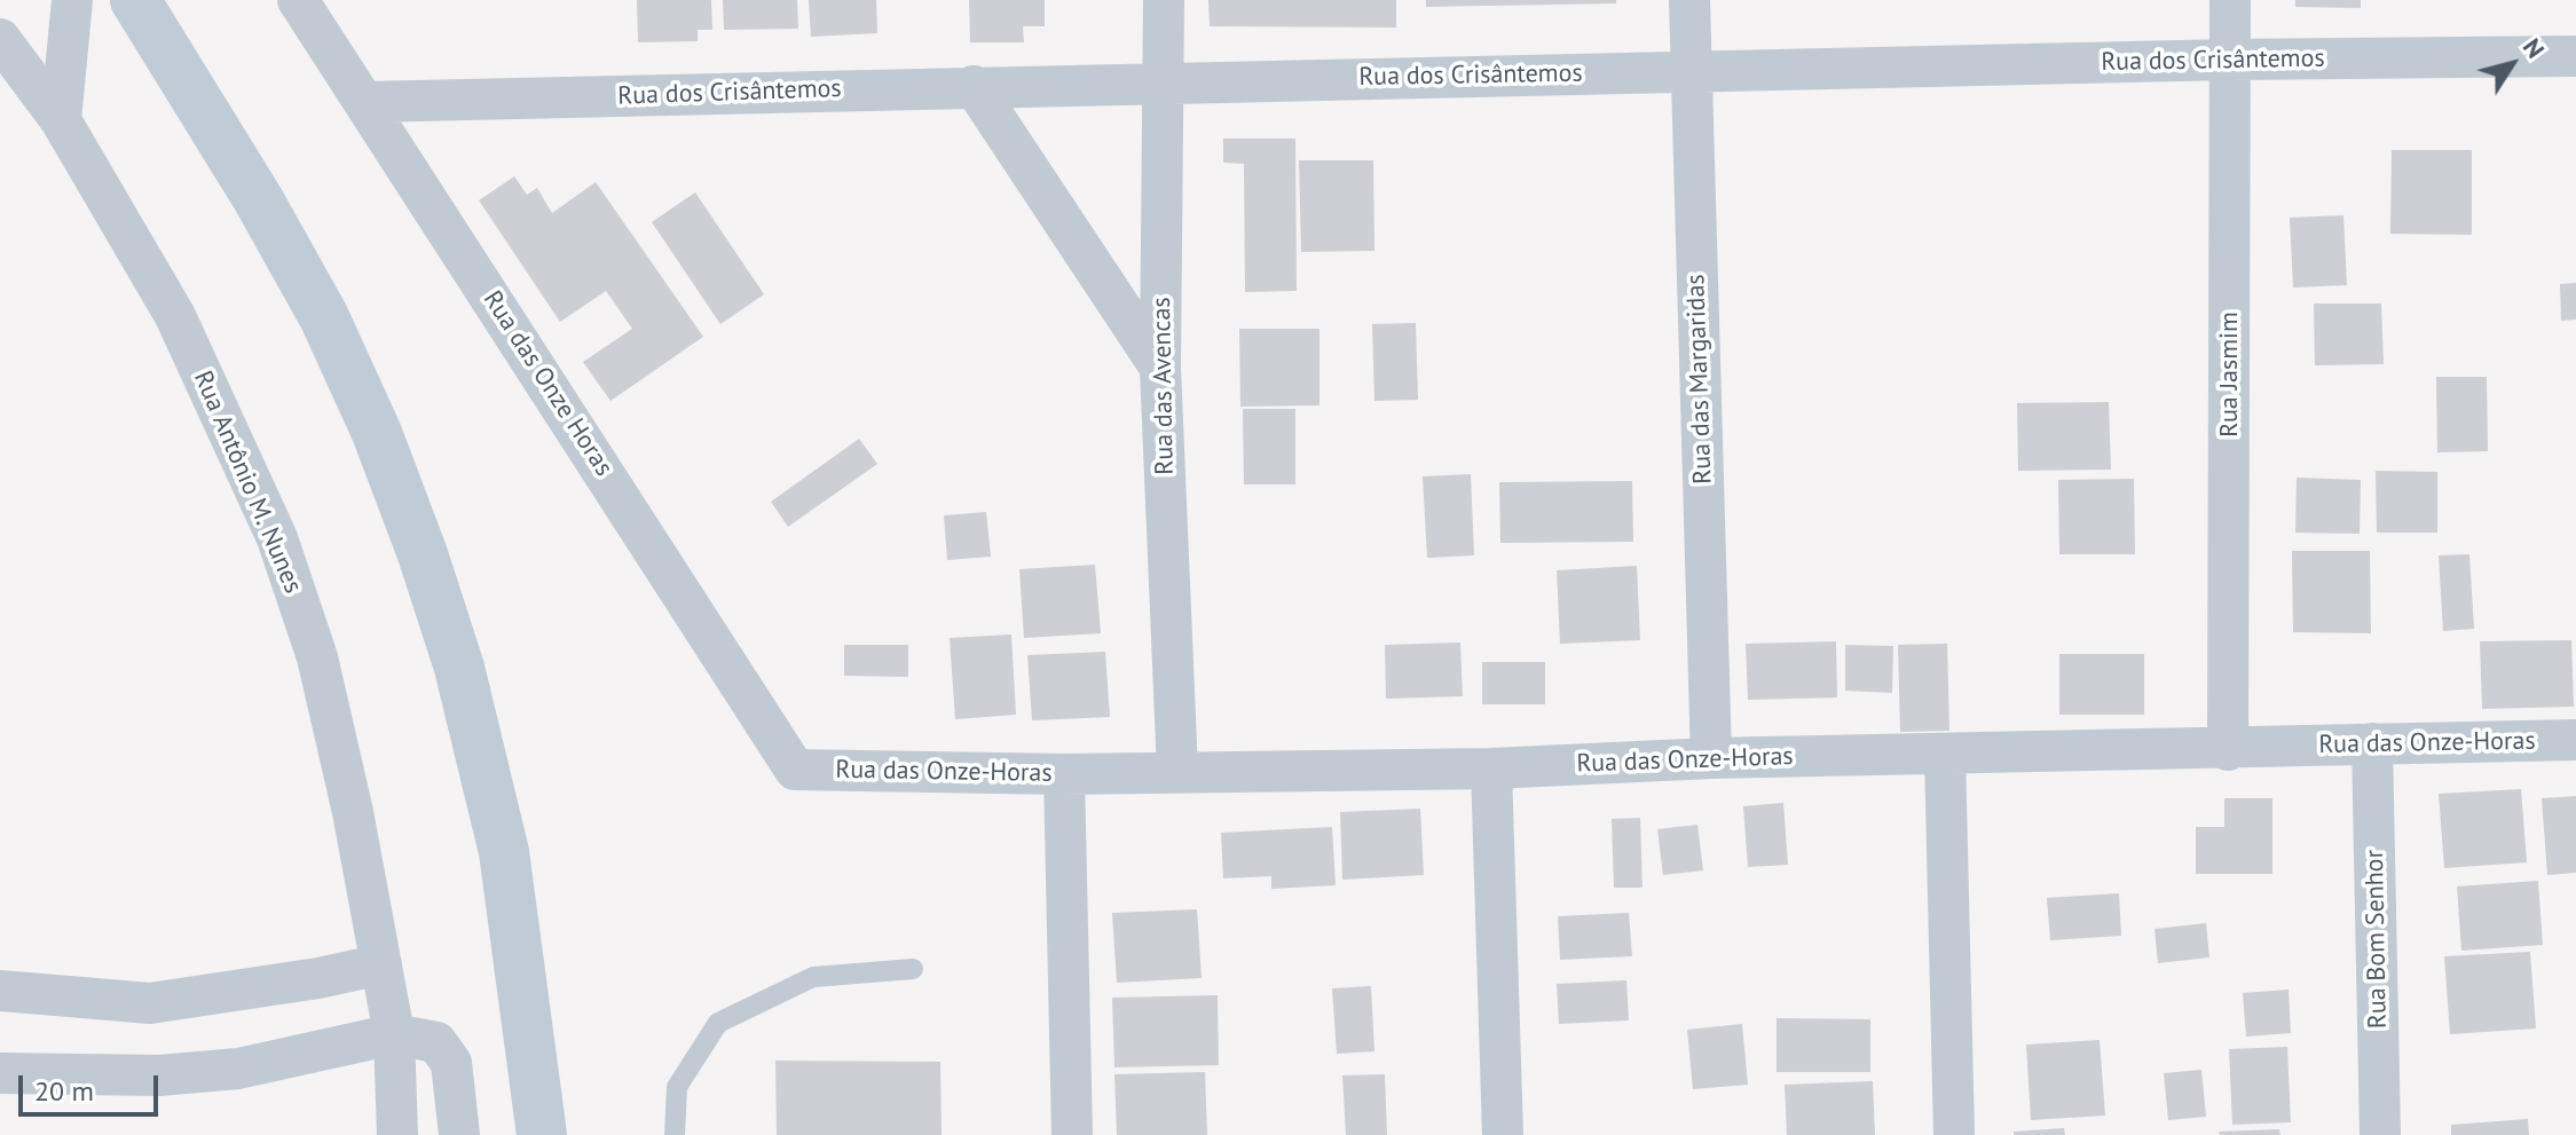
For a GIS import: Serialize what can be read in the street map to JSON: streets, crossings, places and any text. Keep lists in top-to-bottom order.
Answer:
{
  "streets": {
    "street": [
      "Rua dos Crisântemos",
      "Rua Jasmim",
      "Rua das Margaridas",
      "Rua das Onze Horas",
      "Rua das Avencas",
      "Rua Antônio M. Nunes",
      "Rua das Onze-Horas",
      "Rua Bom Senhor"
    ]
  },
  "crossings": [
    ["Rua dos Crisântemos", "Rua Jasmim"],
    ["Rua dos Crisântemos", "Rua das Margaridas"],
    ["Rua dos Crisântemos", "Rua das Onze Horas"],
    ["Rua dos Crisântemos", "Rua das Avencas"],
    ["Rua Jasmim", "Rua das Onze-Horas"],
    ["Rua das Margaridas", "Rua das Onze-Horas"],
    ["Rua das Onze Horas", "Rua das Onze-Horas"],
    ["Rua das Avencas", "Rua das Onze-Horas"],
    ["Rua das Onze-Horas", "Rua Bom Senhor"]
  ],
  "scale_bar": "20 m",
  "north": "top right"
}
